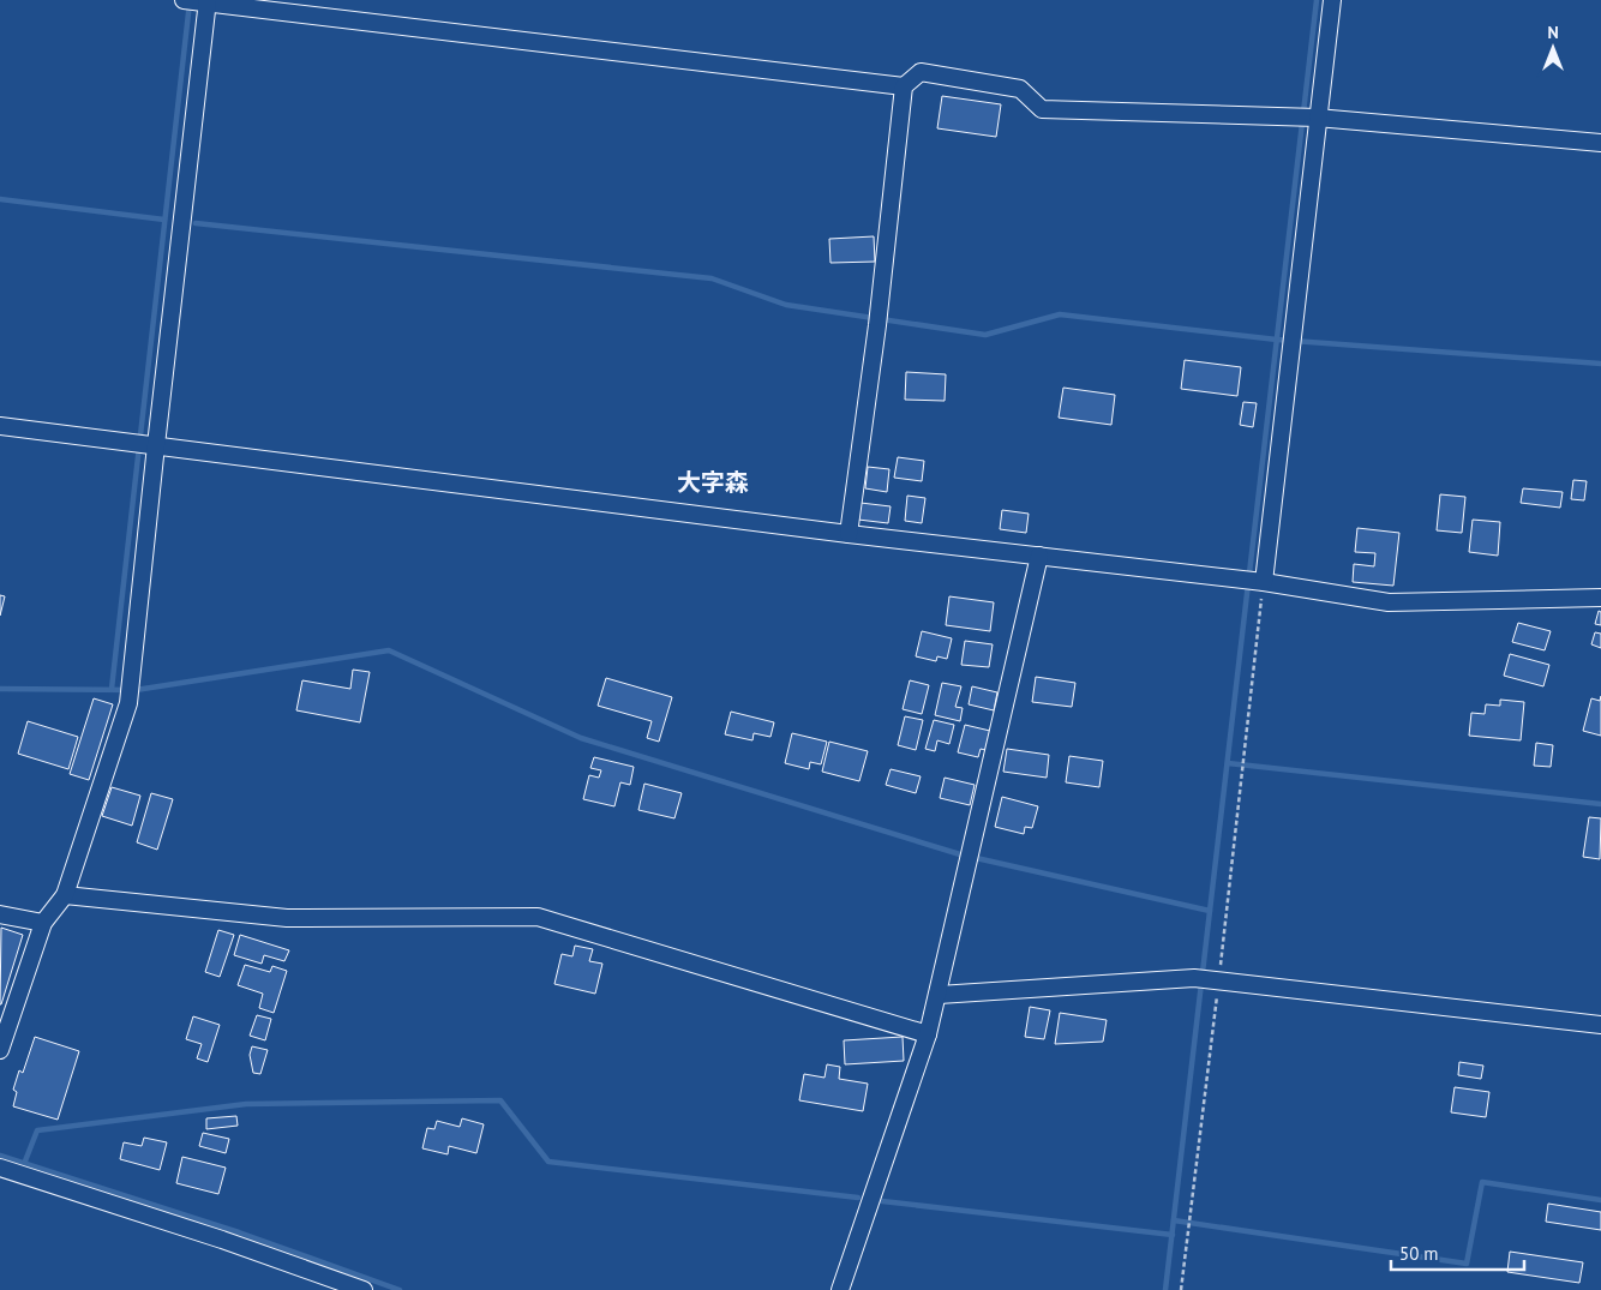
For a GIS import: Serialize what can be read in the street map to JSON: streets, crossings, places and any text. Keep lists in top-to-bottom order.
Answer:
{
  "districts": ["大字森"],
  "scale_bar": "50 m",
  "north": "top"
}
